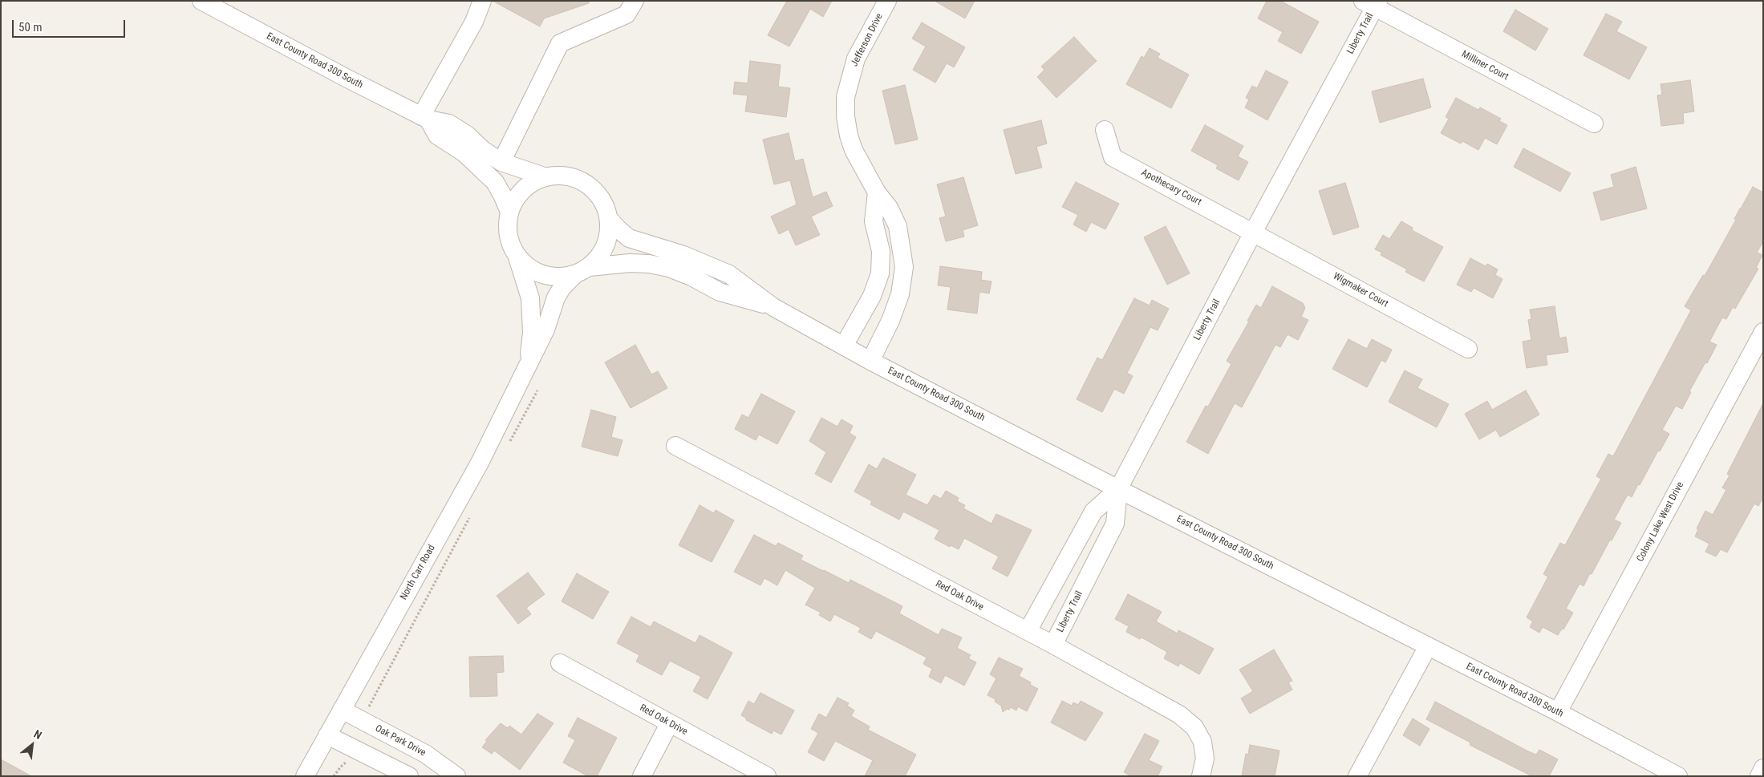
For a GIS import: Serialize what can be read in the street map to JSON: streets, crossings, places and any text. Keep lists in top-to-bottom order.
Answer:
{
  "streets": {
    "street": [
      "Liberty Trail",
      "Jefferson Drive",
      "East County Road 300 South",
      "Milliner Court",
      "Apothecary Court",
      "Wigmaker Court",
      "Colony Lake West Drive",
      "North Carr Road",
      "Red Oak Drive",
      "Oak Park Drive"
    ]
  },
  "crossings": [
    ["Liberty Trail", "East County Road 300 South"],
    ["Liberty Trail", "Milliner Court"],
    ["Liberty Trail", "Apothecary Court"],
    ["Liberty Trail", "Wigmaker Court"],
    ["Liberty Trail", "Red Oak Drive"],
    ["Jefferson Drive", "East County Road 300 South"],
    ["East County Road 300 South", "Colony Lake West Drive"],
    ["East County Road 300 South", "North Carr Road"],
    ["Apothecary Court", "Wigmaker Court"],
    ["North Carr Road", "Oak Park Drive"]
  ],
  "scale_bar": "50 m",
  "north": "top right"
}
